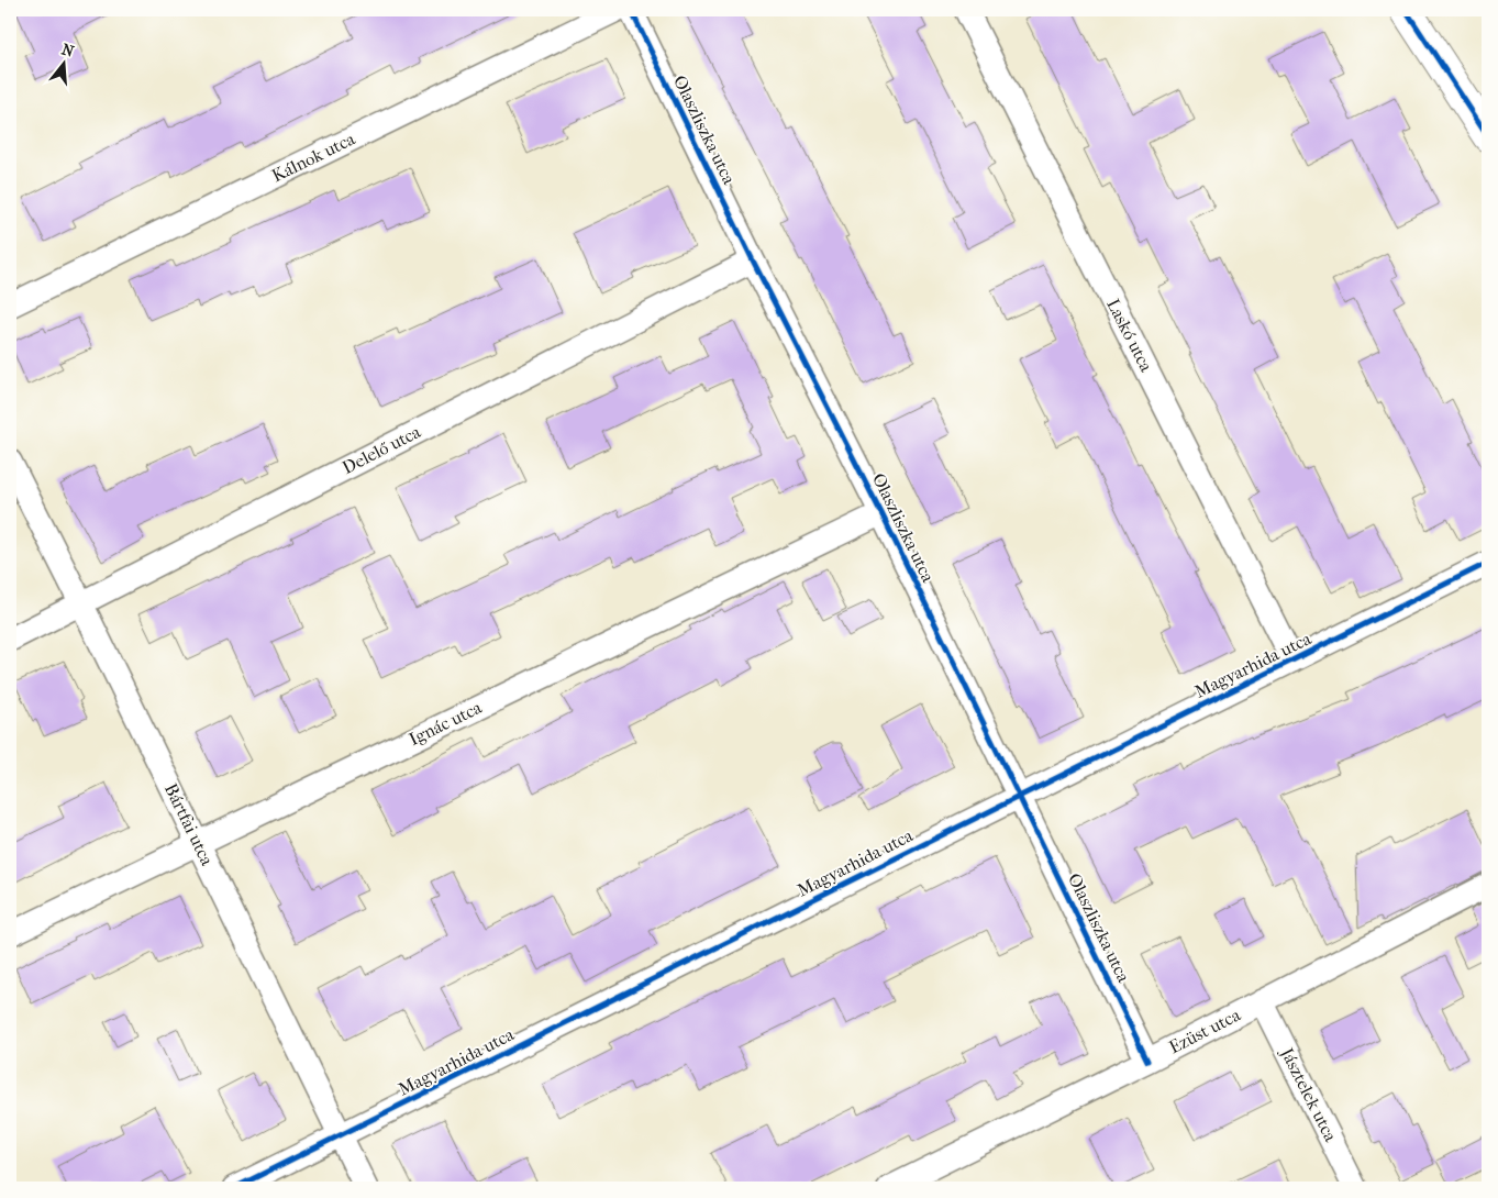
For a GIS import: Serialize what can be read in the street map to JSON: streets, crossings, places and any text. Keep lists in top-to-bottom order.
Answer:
{
  "streets": {
    "street": [
      "Olaszliszka utca",
      "Kálnok utca",
      "Laskó utca",
      "Delelő utca",
      "Magyarhida utca",
      "Ignác utca",
      "Bártfai utca",
      "Ezüst utca",
      "Jásztelek utca"
    ]
  },
  "crossings": [
    ["Olaszliszka utca", "Delelő utca"],
    ["Olaszliszka utca", "Magyarhida utca"],
    ["Olaszliszka utca", "Ignác utca"],
    ["Olaszliszka utca", "Ezüst utca"],
    ["Laskó utca", "Magyarhida utca"],
    ["Delelő utca", "Bártfai utca"],
    ["Magyarhida utca", "Bártfai utca"],
    ["Ignác utca", "Bártfai utca"],
    ["Ezüst utca", "Jásztelek utca"]
  ],
  "north": "top"
}
